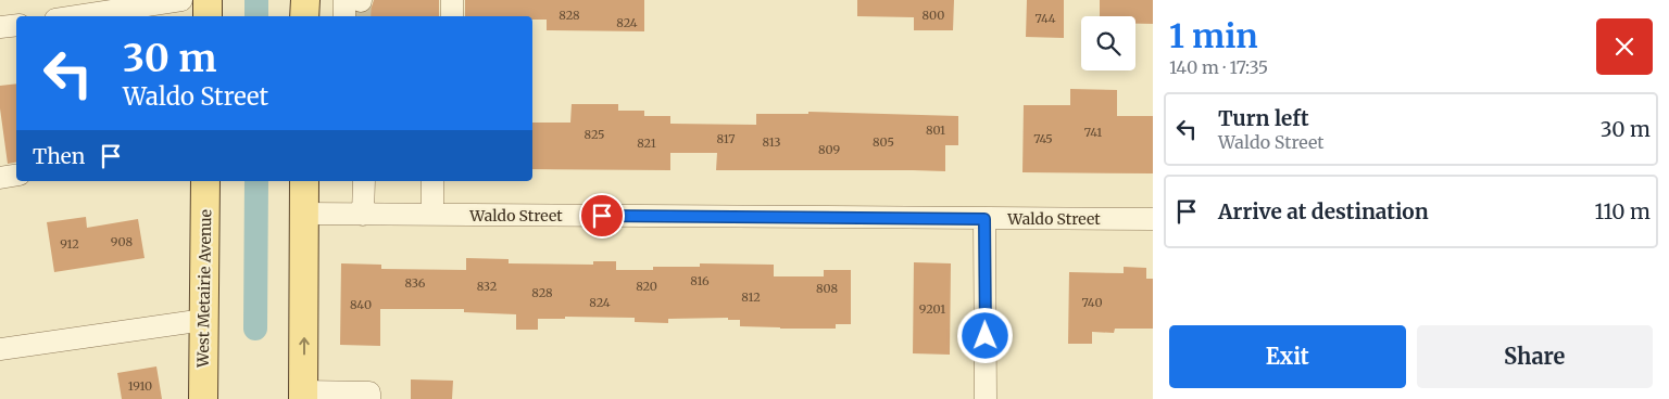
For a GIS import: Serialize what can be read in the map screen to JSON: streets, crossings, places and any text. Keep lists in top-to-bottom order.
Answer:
{
  "streets": {
    "main road": ["West Metairie Avenue"],
    "street": ["Waldo Street"]
  },
  "house_numbers": [
    "828",
    "800",
    "744",
    "824",
    "801",
    "741",
    "825",
    "817",
    "745",
    "813",
    "805",
    "821",
    "809",
    "908",
    "912",
    "816",
    "836",
    "832",
    "820",
    "808",
    "828",
    "812",
    "824",
    "740",
    "840",
    "9201",
    "1910"
  ],
  "page": {
    "heading": ["1 min", "140 m · 17:35"],
    "turn": ["30 m", "Waldo Street"],
    "list": [
      {
        "name": "Turn left",
        "note": "Waldo Street",
        "value": "30 m"
      },
      {
        "name": "Arrive at destination",
        "value": "110 m"
      }
    ],
    "then": "Then",
    "buttons": ["Exit", "Share"]
  }
}
